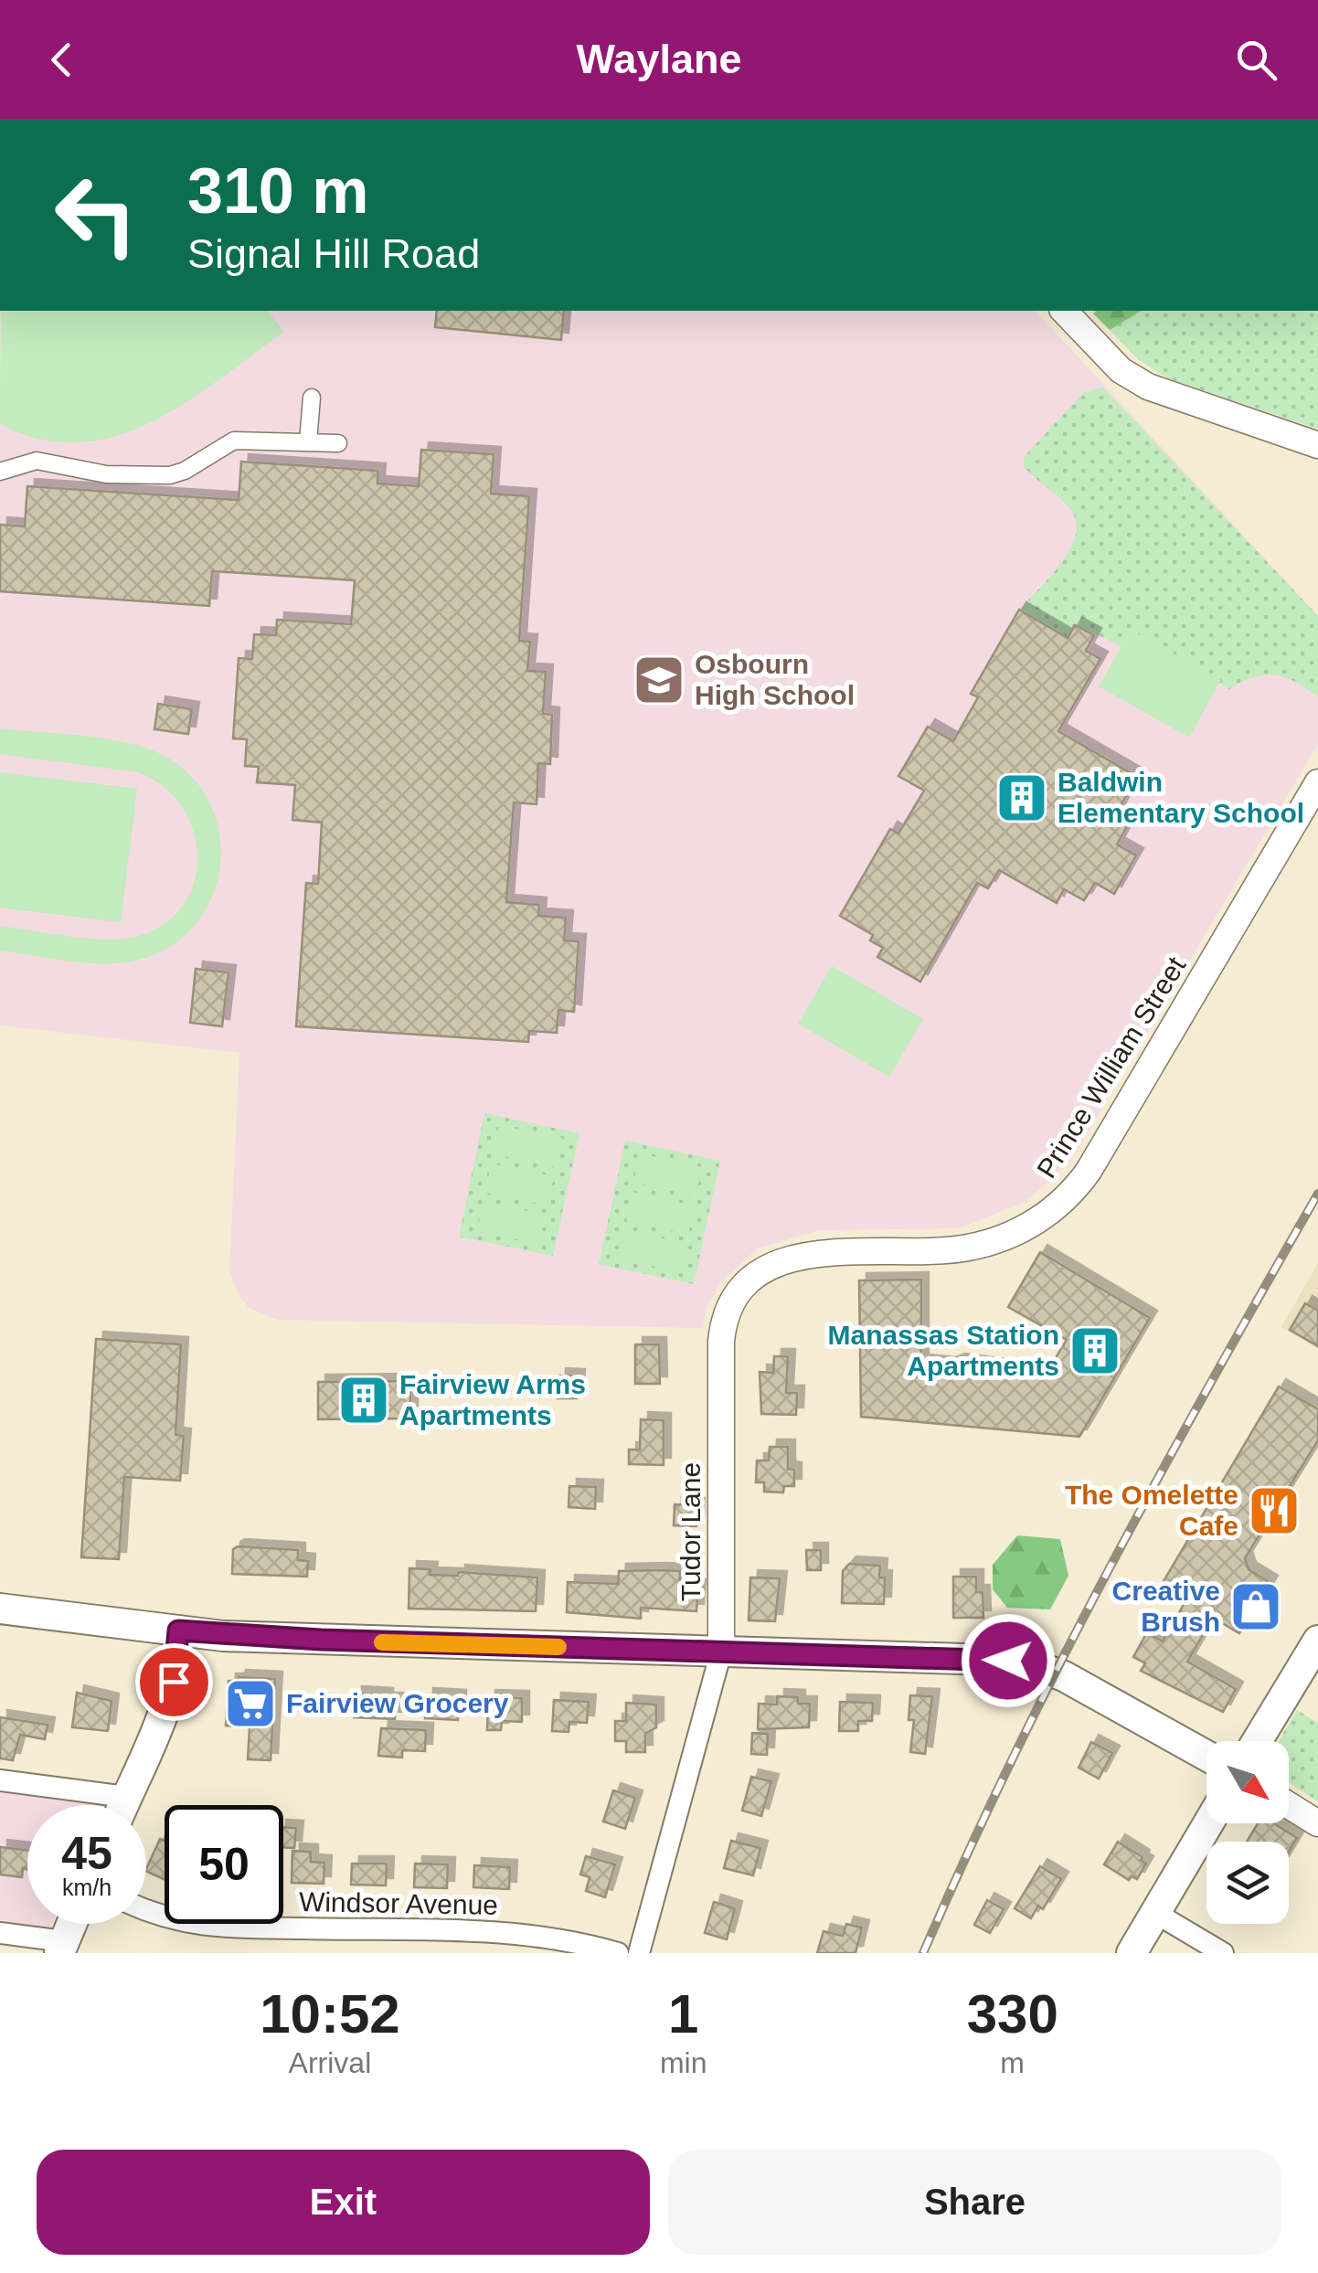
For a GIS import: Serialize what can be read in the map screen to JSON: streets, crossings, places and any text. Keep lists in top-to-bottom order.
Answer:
{
  "streets": {
    "street": ["Prince William Street", "Tudor Lane", "Windsor Avenue"]
  },
  "crossings": [
    ["Prince William Street", "Tudor Lane"]
  ],
  "places": {
    "school or university": ["Osbourn High School"],
    "building": ["Baldwin Elementary School", "Manassas Station Apartments", "Fairview Arms Apartments"],
    "restaurant": ["The Omelette Cafe"],
    "shop": ["Creative Brush"],
    "supermarket": ["Fairview Grocery"]
  },
  "north": "bottom right",
  "page": {
    "header": "Waylane",
    "turn": ["310 m", "Signal Hill Road"],
    "speed": "45 km/h",
    "limit": "50",
    "eta": [
      "10:52",
      "Arrival",
      "1",
      "min",
      "330",
      "m"
    ],
    "buttons": ["Exit", "Share"]
  }
}
